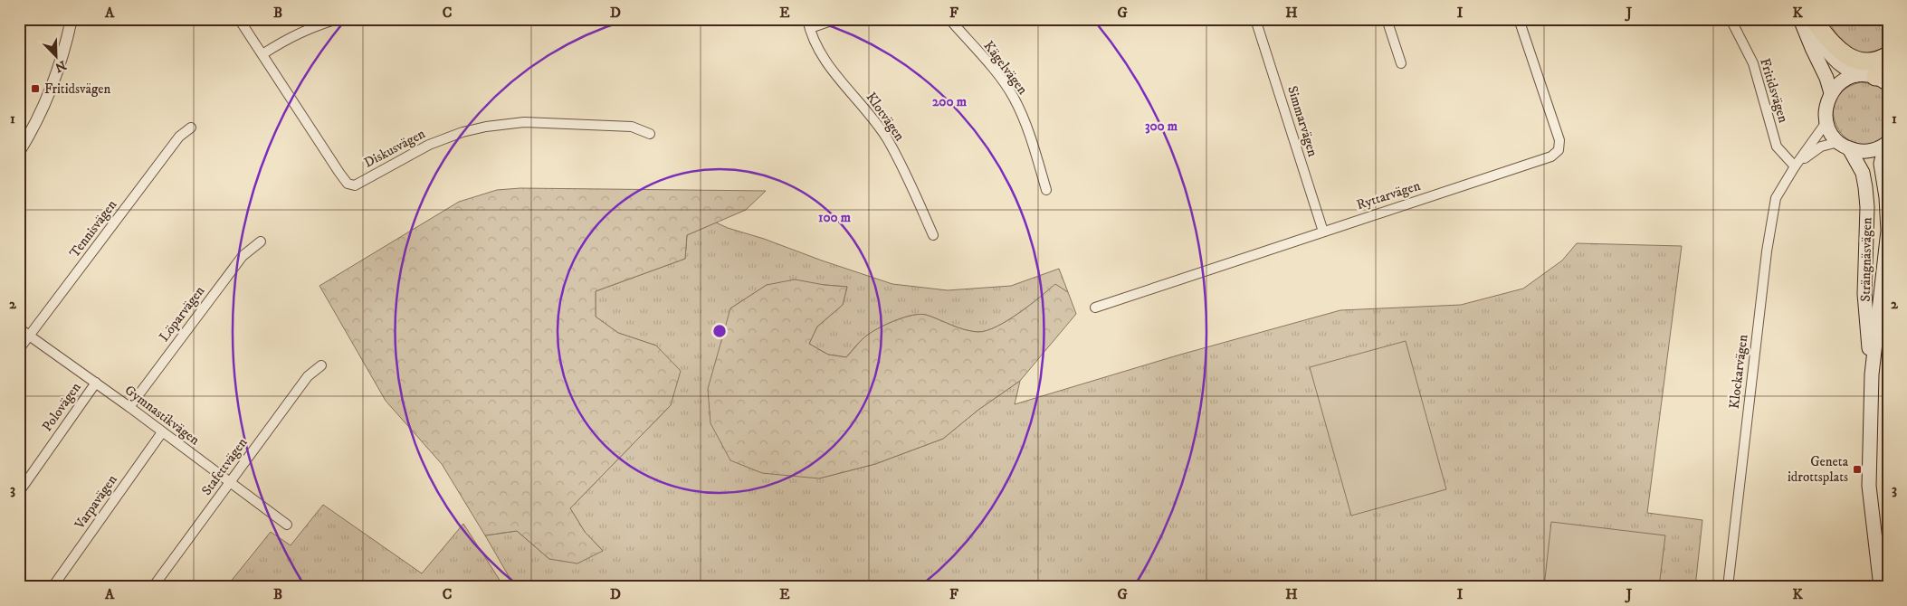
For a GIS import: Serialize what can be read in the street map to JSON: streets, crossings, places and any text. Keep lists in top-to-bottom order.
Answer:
{
  "streets": {
    "main road": ["Strängnäsvägen"],
    "street": [
      "Kägelvägen",
      "Fritidsvägen",
      "Klotvägen",
      "Simmarvägen",
      "Diskusvägen",
      "Ryttarvägen",
      "Tennisvägen",
      "Löparvägen",
      "Klockarvägen",
      "Polovägen",
      "Gymnastikvägen",
      "Stafettvägen",
      "Varpavägen"
    ]
  },
  "crossings": [
    ["Fritidsvägen", "Klockarvägen"],
    ["Simmarvägen", "Ryttarvägen"],
    ["Tennisvägen", "Gymnastikvägen"],
    ["Strängnäsvägen", "Klockarvägen"],
    ["Löparvägen", "Gymnastikvägen"],
    ["Polovägen", "Gymnastikvägen"],
    ["Gymnastikvägen", "Stafettvägen"],
    ["Gymnastikvägen", "Varpavägen"]
  ],
  "places": {
    "transit": ["Fritidsvägen", "Geneta idrottsplats"]
  },
  "north": "bottom right",
  "grid": {
    "columns": [
      "A",
      "B",
      "C",
      "D",
      "E",
      "F",
      "G",
      "H",
      "I",
      "J",
      "K"
    ],
    "rows": ["1", "2", "3"]
  },
  "rings": ["200 m", "300 m", "100 m"]
}
